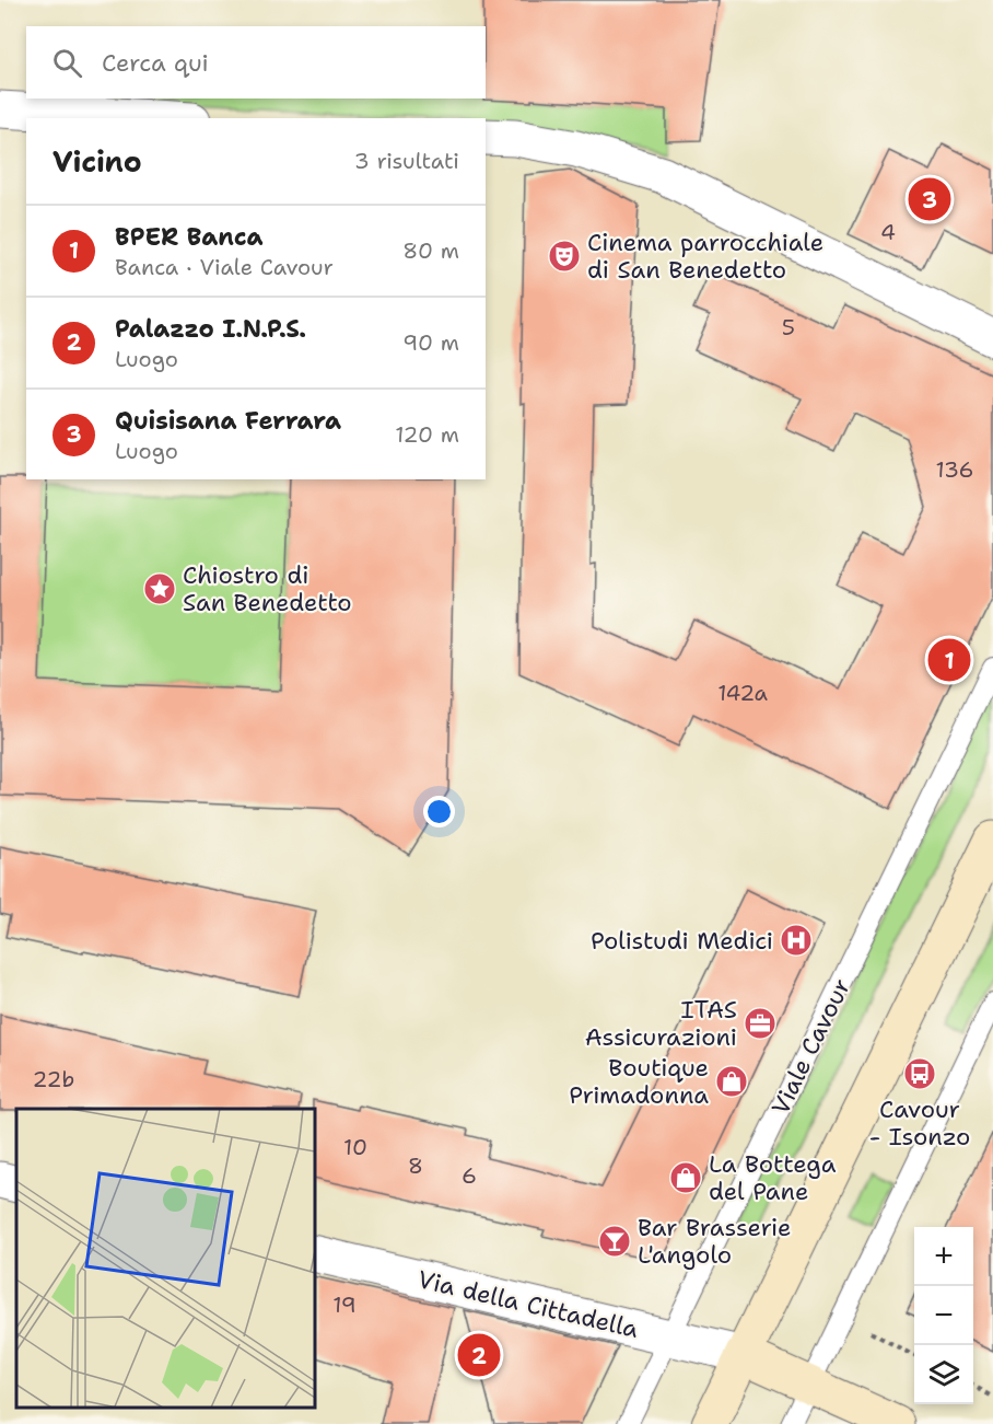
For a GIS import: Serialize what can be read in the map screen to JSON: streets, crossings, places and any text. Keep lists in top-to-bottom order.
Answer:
{
  "streets": {
    "street": ["Via della Cittadella"],
    "lane": ["Viale Cavour"]
  },
  "crossings": [
    ["Viale Cavour", "Via della Cittadella"]
  ],
  "places": {
    "theatre": ["Cinema parrocchiale di San Benedetto"],
    "place": ["Chiostro di San Benedetto"],
    "hospital": ["Polistudi Medici"],
    "office": ["ITAS Assicurazioni"],
    "bus stop": ["Cavour - Isonzo"],
    "shop": ["Boutique Primadonna", "La Bottega del Pane"],
    "bar": ["Bar Brasserie L'angolo"]
  },
  "house_numbers": [
    "4",
    "5",
    "136",
    "142a",
    "22b",
    "10",
    "8",
    "6",
    "19"
  ],
  "page": {
    "search": "Cerca qui",
    "heading": ["Vicino", "3 risultati"],
    "pins": ["3", "1", "2"],
    "list": [
      {
        "mark": "1",
        "name": "BPER Banca",
        "note": "Banca · Viale Cavour",
        "value": "80 m"
      },
      {
        "mark": "2",
        "name": "Palazzo I.N.P.S.",
        "note": "Luogo",
        "value": "90 m"
      },
      {
        "mark": "3",
        "name": "Quisisana Ferrara",
        "note": "Luogo",
        "value": "120 m"
      }
    ],
    "map_buttons": ["+", "−"]
  }
}
